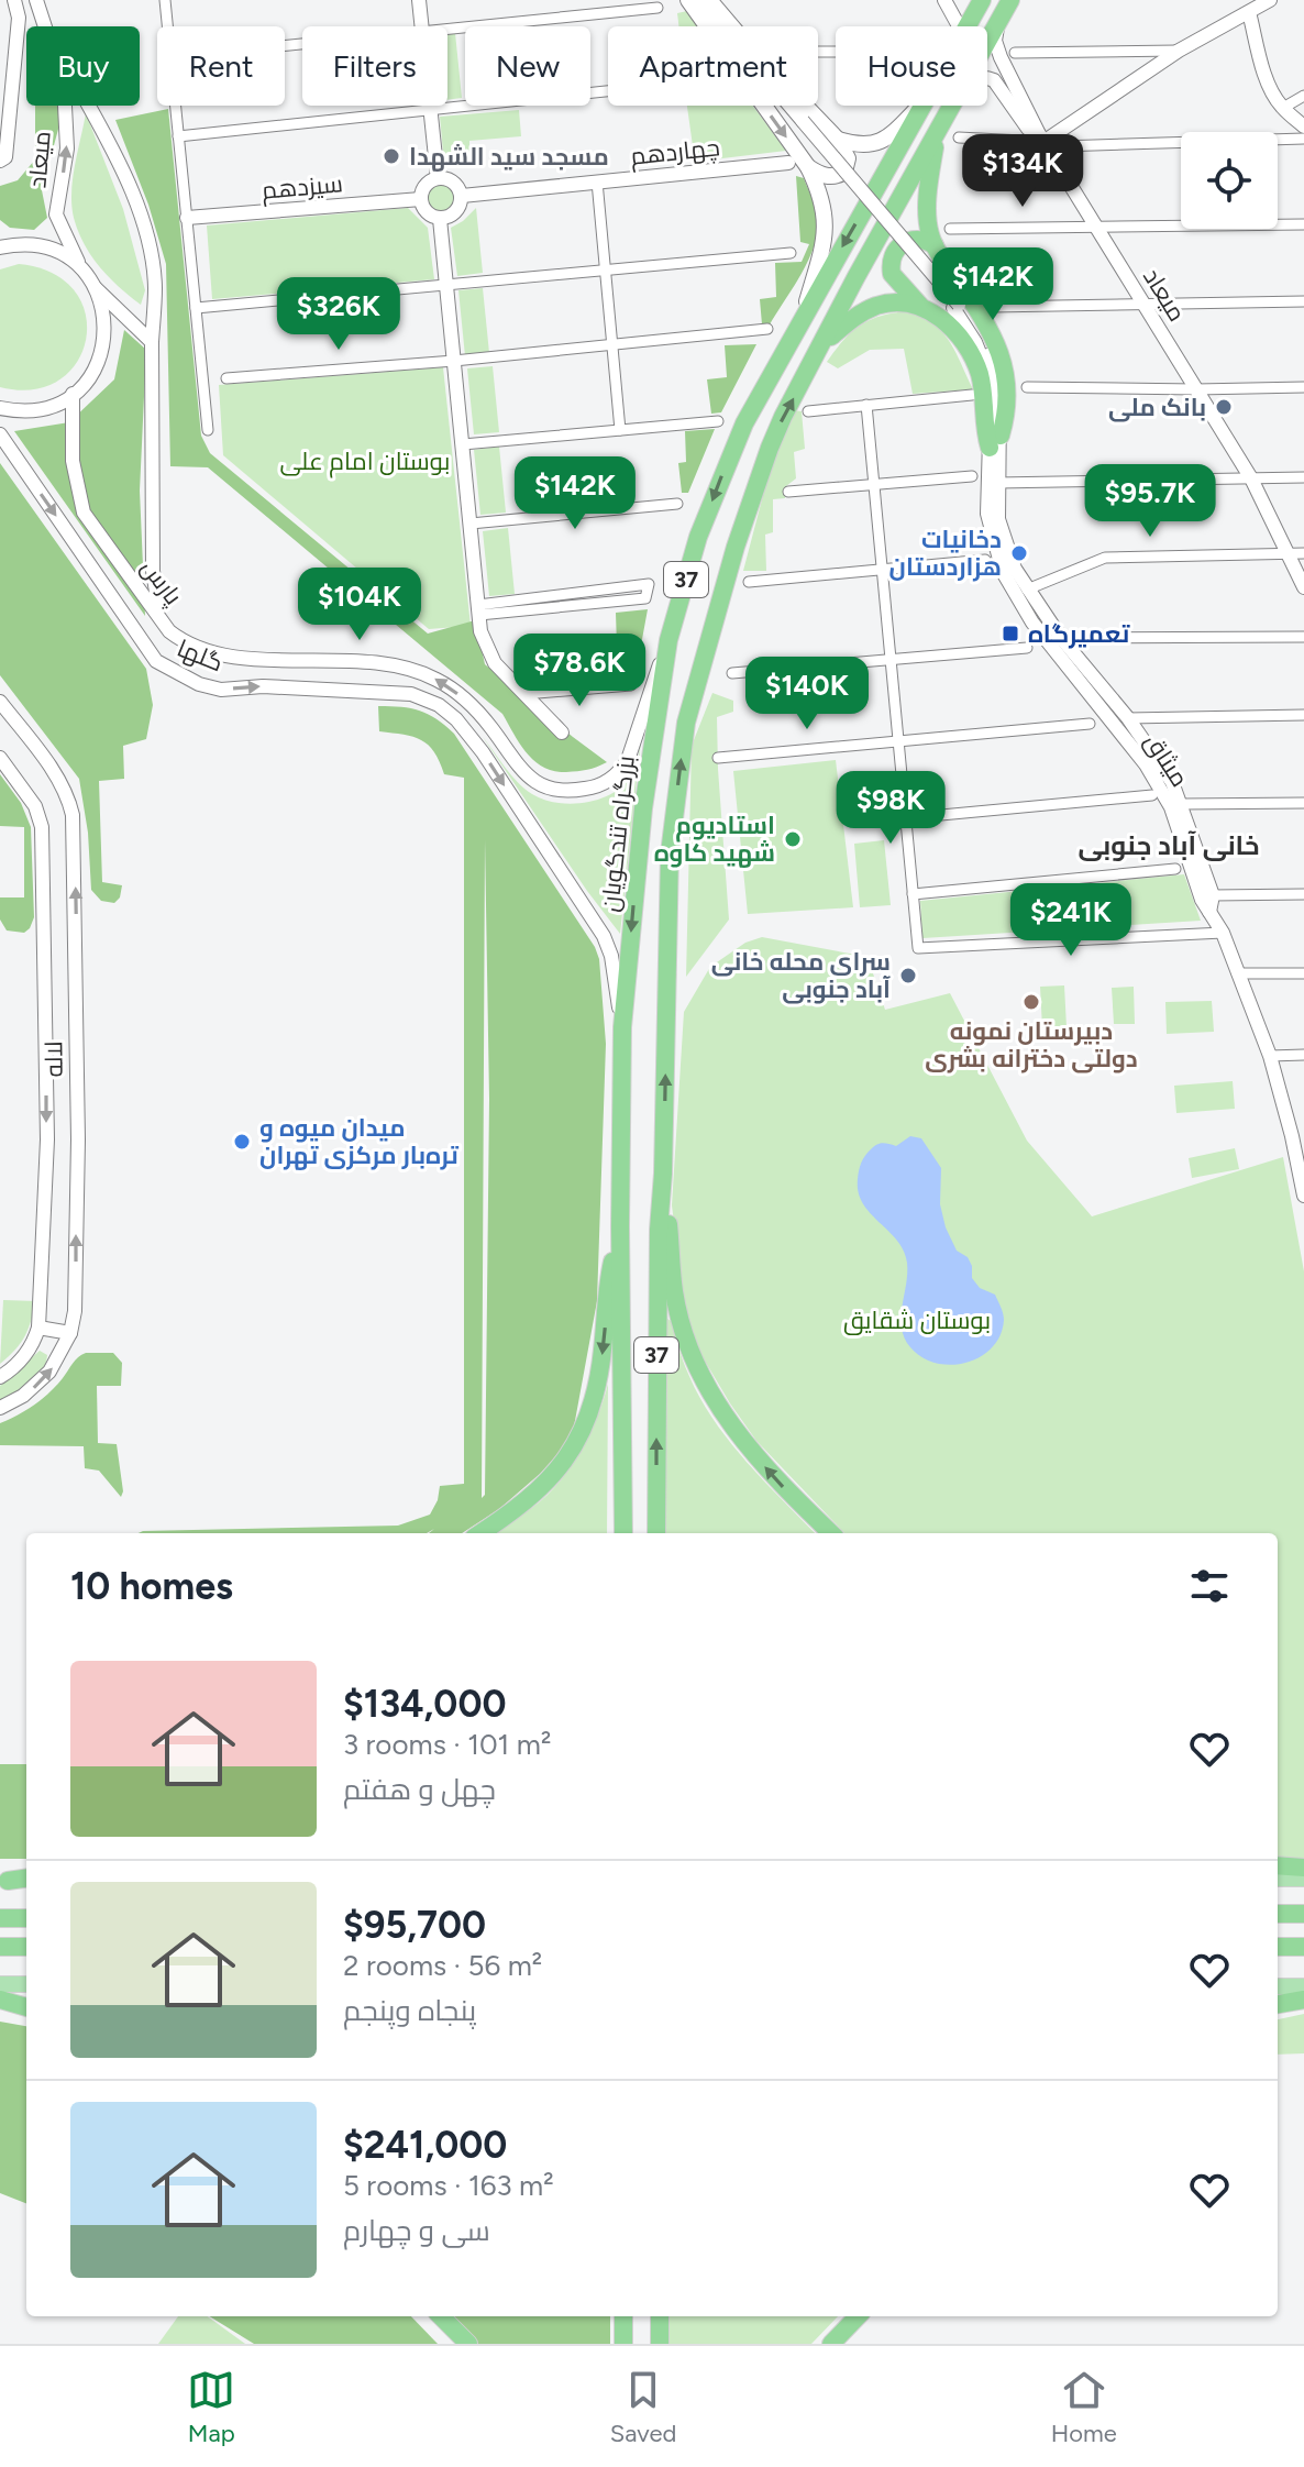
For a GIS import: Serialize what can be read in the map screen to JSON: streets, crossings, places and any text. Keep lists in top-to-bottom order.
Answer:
{
  "streets": {
    "highway": ["37", "بزرگراه تندگویان"],
    "street": [
      "چهاردهم",
      "میعاد",
      "سیزدهم",
      "پارس",
      "گلها",
      "میثاق",
      "لاله"
    ]
  },
  "crossings": [
    ["چهاردهم", "سیزدهم"],
    ["میعاد", "37"],
    ["پارس", "بزرگراه تندگویان"],
    ["گلها", "بزرگراه تندگویان"]
  ],
  "one_way": ["گلها"],
  "districts": ["خانی آباد جنوبی"],
  "parks": ["بوستان امام علی", "بوستان شقایق"],
  "places": {
    "other": [
      "مسجد سید الشهدا",
      "بانک ملی",
      "دخانیات هزاردستان",
      "استادیوم شهید کاوه",
      "سرای محله خانی آباد جنوبی",
      "دبیرستان نمونه دولتی دخترانه بشری",
      "میدان میوه و تره‌بار مرکزی تهران"
    ],
    "transit": ["تعمیرگاه"]
  },
  "page": {
    "chip": [
      "Buy",
      "Rent",
      "Filters",
      "New",
      "Apartment",
      "House"
    ],
    "price": [
      "$134K",
      "$142K",
      "$326K",
      "$142K",
      "$95.7K",
      "$104K",
      "$78.6K",
      "$140K",
      "$98K",
      "$241K"
    ],
    "heading": "10 homes",
    "list": [
      {
        "name": "$134,000",
        "note": "3 rooms · 101 m² · چهل و هفتم"
      },
      {
        "name": "$95,700",
        "note": "2 rooms · 56 m² · پنجاه وپنجم"
      },
      {
        "name": "$241,000",
        "note": "5 rooms · 163 m² · سی و چهارم"
      }
    ],
    "tabs": ["Map", "Saved", "Home"]
  }
}
